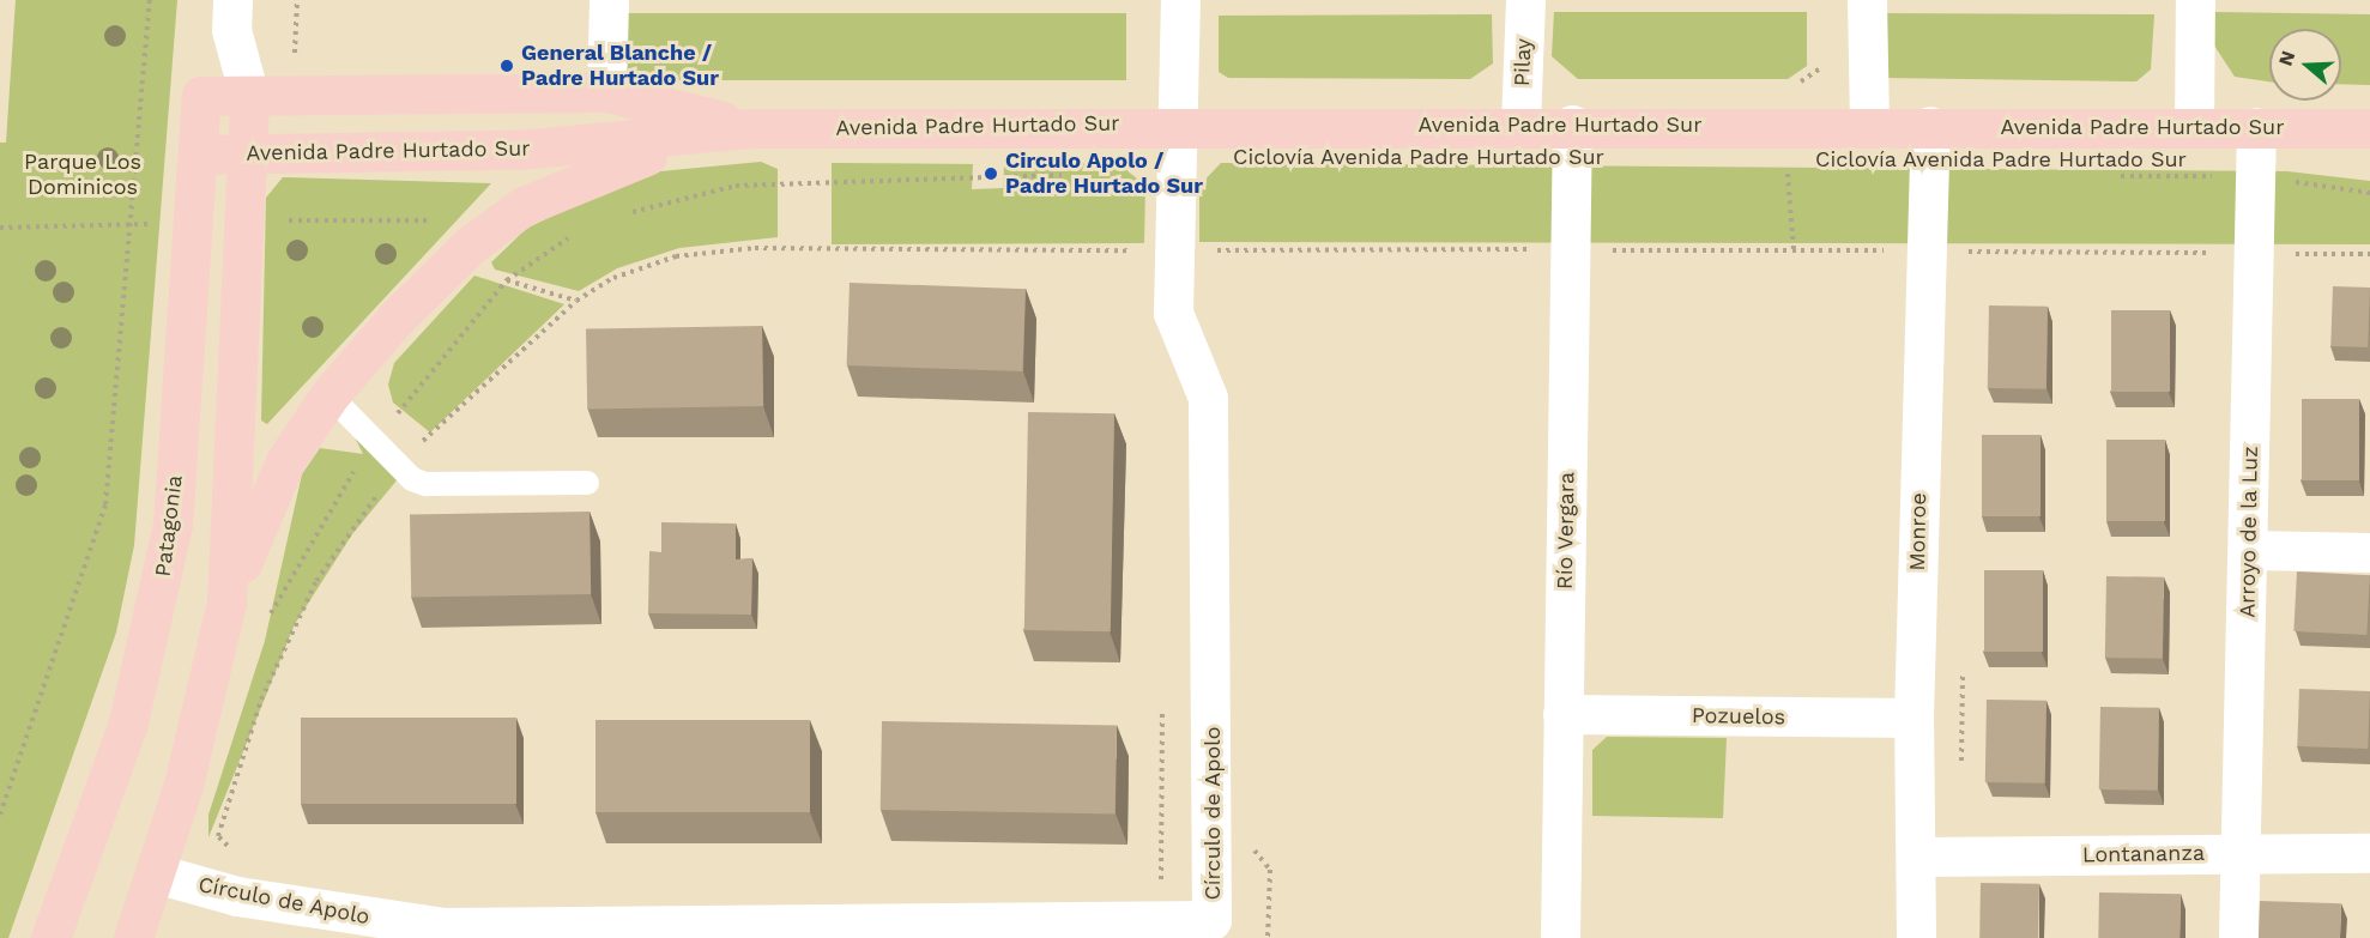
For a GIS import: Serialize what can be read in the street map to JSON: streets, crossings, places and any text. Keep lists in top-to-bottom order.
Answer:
{
  "streets": {
    "main road": ["Avenida Padre Hurtado Sur", "Patagonia"],
    "street": [
      "Pilay",
      "Río Vergara",
      "Monroe",
      "Arroyo de la Luz",
      "Pozuelos",
      "Círculo de Apolo",
      "Lontananza"
    ],
    "path": ["Ciclovía Avenida Padre Hurtado Sur"]
  },
  "crossings": [
    ["Pilay", "Avenida Padre Hurtado Sur"],
    ["Avenida Padre Hurtado Sur", "Patagonia"],
    ["Avenida Padre Hurtado Sur", "Río Vergara"],
    ["Avenida Padre Hurtado Sur", "Monroe"],
    ["Avenida Padre Hurtado Sur", "Arroyo de la Luz"],
    ["Avenida Padre Hurtado Sur", "Círculo de Apolo"],
    ["Ciclovía Avenida Padre Hurtado Sur", "Arroyo de la Luz"],
    ["Río Vergara", "Pozuelos"],
    ["Monroe", "Pozuelos"],
    ["Monroe", "Lontananza"],
    ["Arroyo de la Luz", "Lontananza"]
  ],
  "parks": ["Parque Los Dominicos"],
  "places": ["General Blanche / Padre Hurtado Sur", "Circulo Apolo / Padre Hurtado Sur"],
  "north": "left"
}
